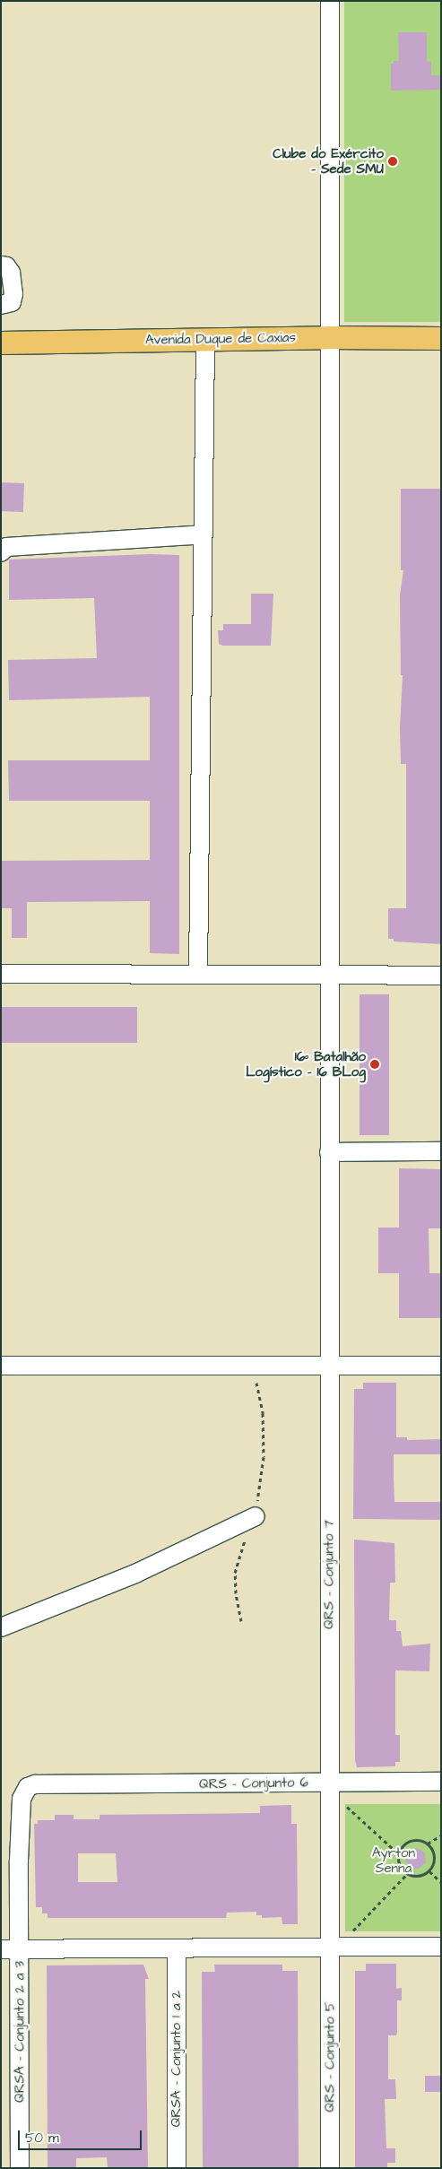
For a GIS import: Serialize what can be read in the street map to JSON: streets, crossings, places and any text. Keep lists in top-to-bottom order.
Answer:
{
  "streets": {
    "main road": ["Avenida Duque de Caxias"],
    "street": [
      "QRS - Conjunto 7",
      "QRS - Conjunto 6",
      "QRSA - Conjunto 2 a 3",
      "QRS - Conjunto 5",
      "QRSA - Conjunto 1 a 2"
    ]
  },
  "crossings": [
    ["Avenida Duque de Caxias", "QRS - Conjunto 7"],
    ["QRS - Conjunto 7", "QRS - Conjunto 6"],
    ["QRS - Conjunto 6", "QRSA - Conjunto 2 a 3"]
  ],
  "parks": ["Ayrton Senna"],
  "places": ["Clube do Exército - Sede SMU", "16º Batalhão Logístico - 16 BLog"],
  "scale_bar": "50 m"
}
